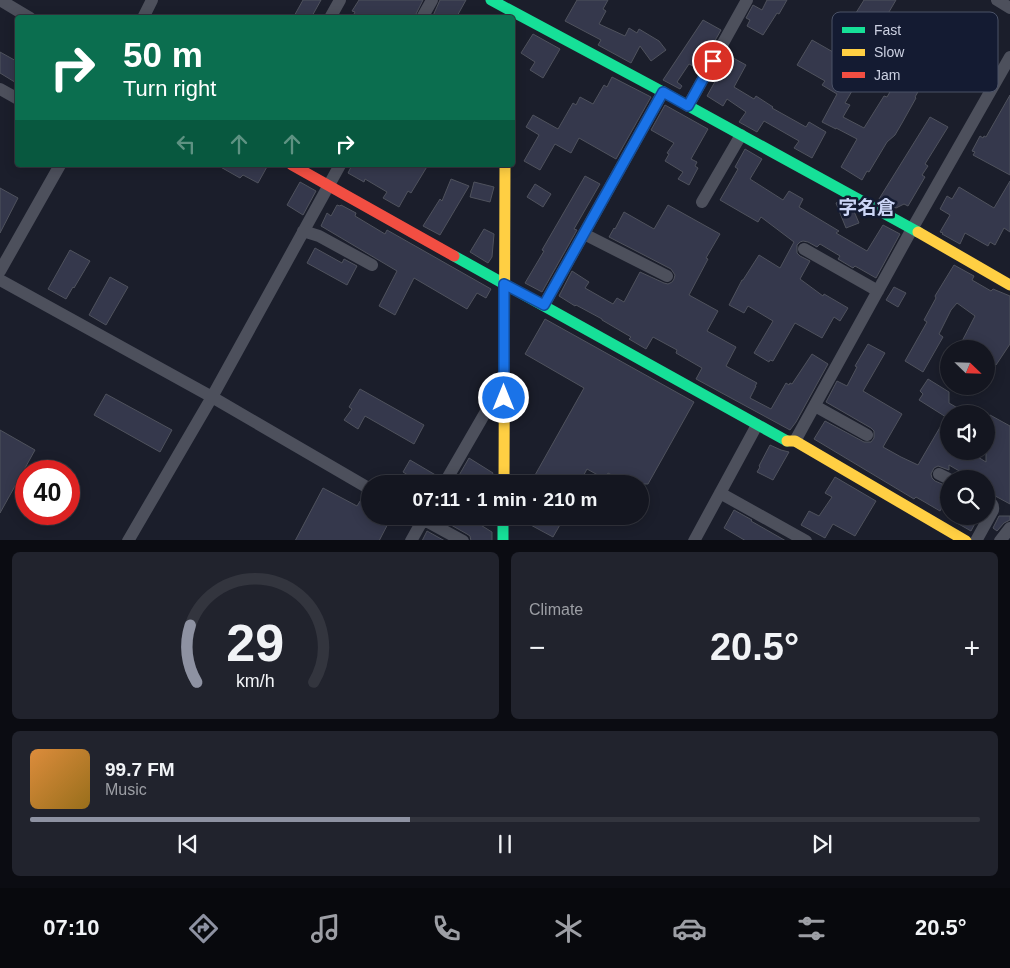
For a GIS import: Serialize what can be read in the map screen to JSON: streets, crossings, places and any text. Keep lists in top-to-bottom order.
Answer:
{
  "districts": ["字名倉"],
  "legend": ["Fast", "Slow", "Jam"],
  "north": "bottom right",
  "page": {
    "turn": ["50 m", "Turn right"],
    "limit": "40",
    "trip": "07:11 · 1 min · 210 m",
    "tile": "Climate",
    "heat": ["−", "20.5°", "+"],
    "song": ["99.7 FM", "Music"],
    "tabs": ["07:10", "20.5°"],
    "gauge": ["29", "km/h"]
  }
}
